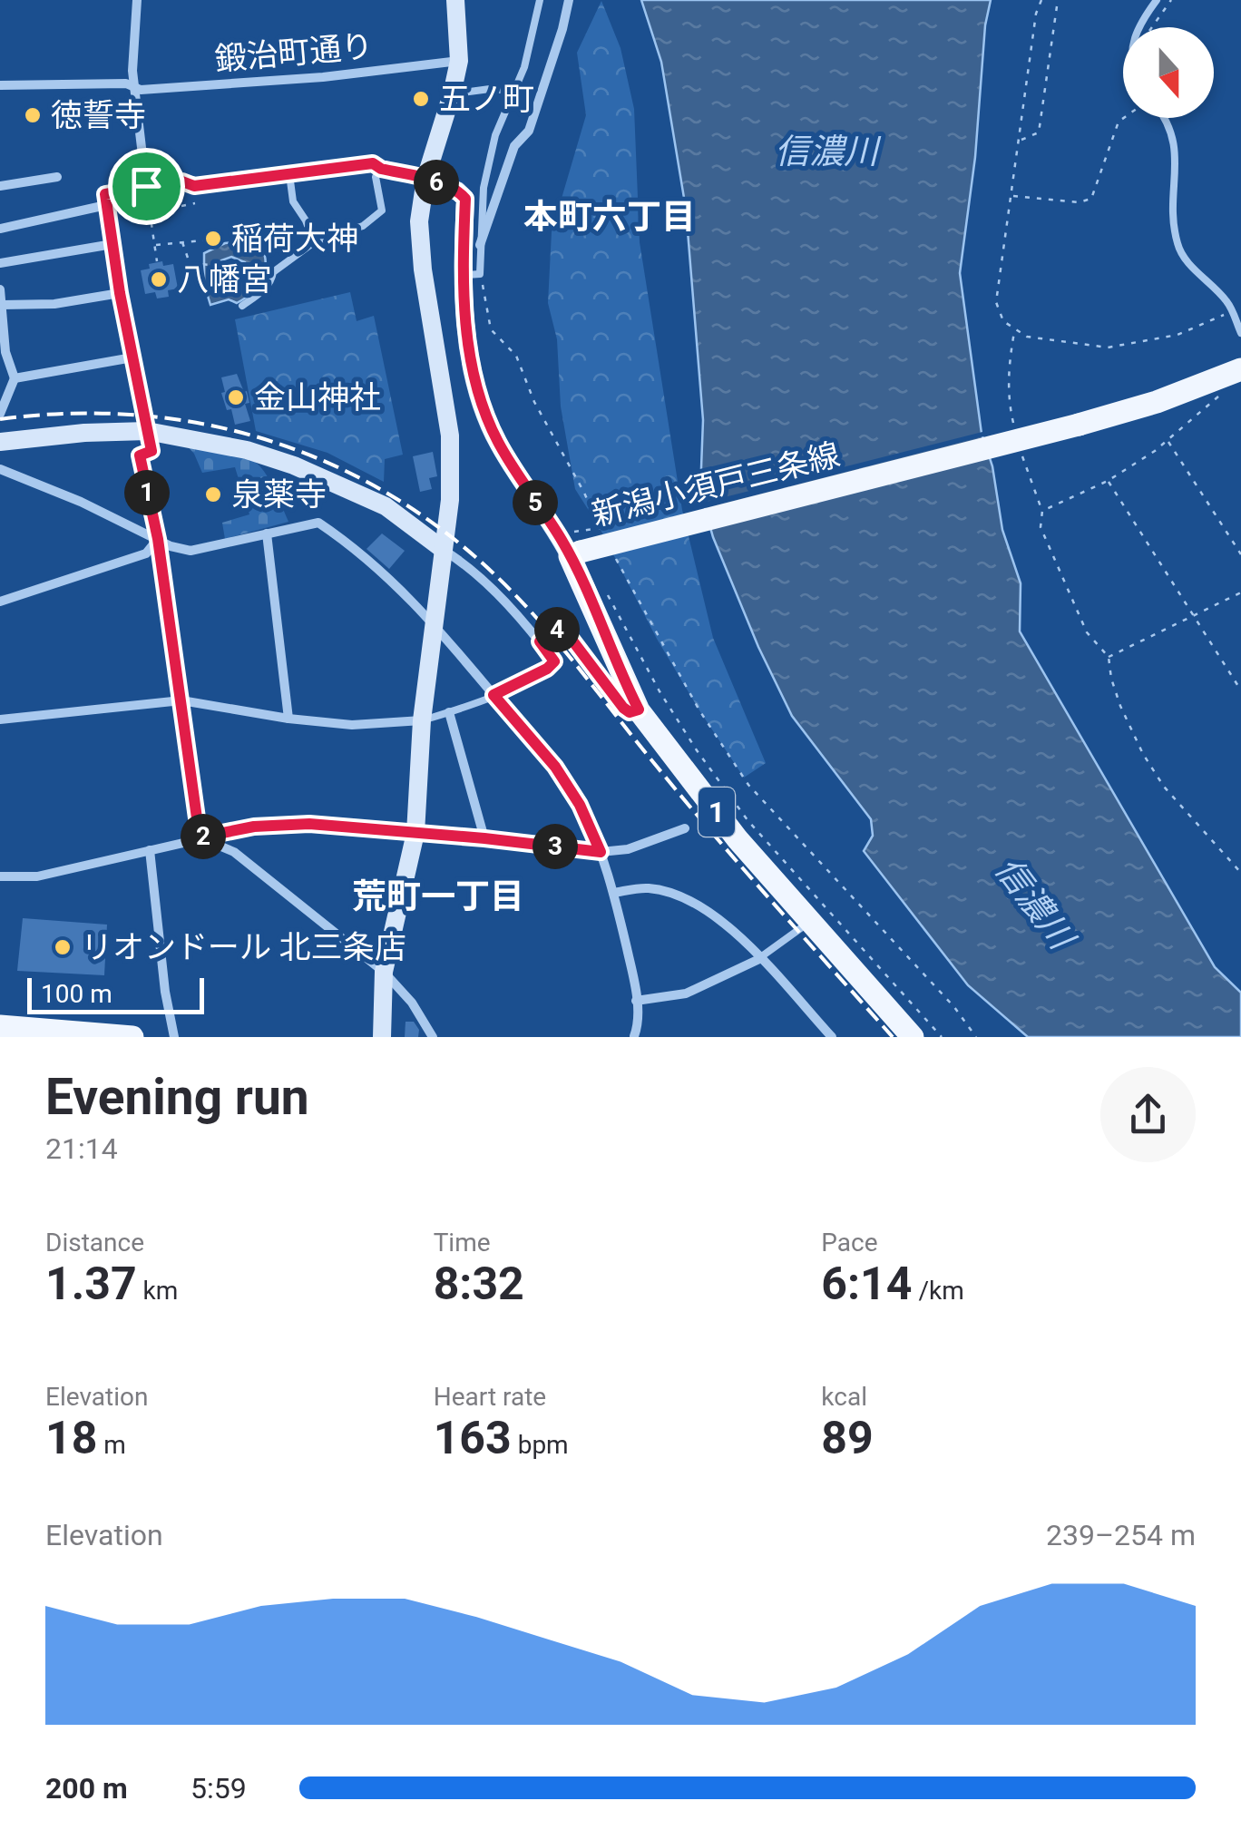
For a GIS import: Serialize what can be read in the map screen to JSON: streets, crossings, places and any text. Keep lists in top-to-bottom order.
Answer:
{
  "streets": {
    "main road": ["新潟小須戸三条線", "1"],
    "street": ["鍛治町通り"]
  },
  "districts": ["本町六丁目", "荒町一丁目"],
  "water": ["信濃川"],
  "places": [
    "五ノ町",
    "徳誓寺",
    "稲荷大神",
    "八幡宮",
    "金山神社",
    "泉薬寺",
    "リオンドール 北三条店"
  ],
  "scale_bar": "100 m",
  "north": "bottom",
  "page": {
    "pins": [
      "6",
      "1",
      "5",
      "4",
      "2",
      "3"
    ],
    "scale": "100 m",
    "heading": ["Evening run", "21:14"],
    "stats": [
      ["Distance", "1.37 km"],
      ["Time", "8:32"],
      ["Pace", "6:14 /km"],
      ["Elevation", "18 m"],
      ["Heart rate", "163 bpm"],
      ["kcal", "89"]
    ],
    "chart": ["Elevation", "239–254 m"],
    "list": [
      {
        "name": "200 m",
        "note": "5:59"
      }
    ]
  }
}
